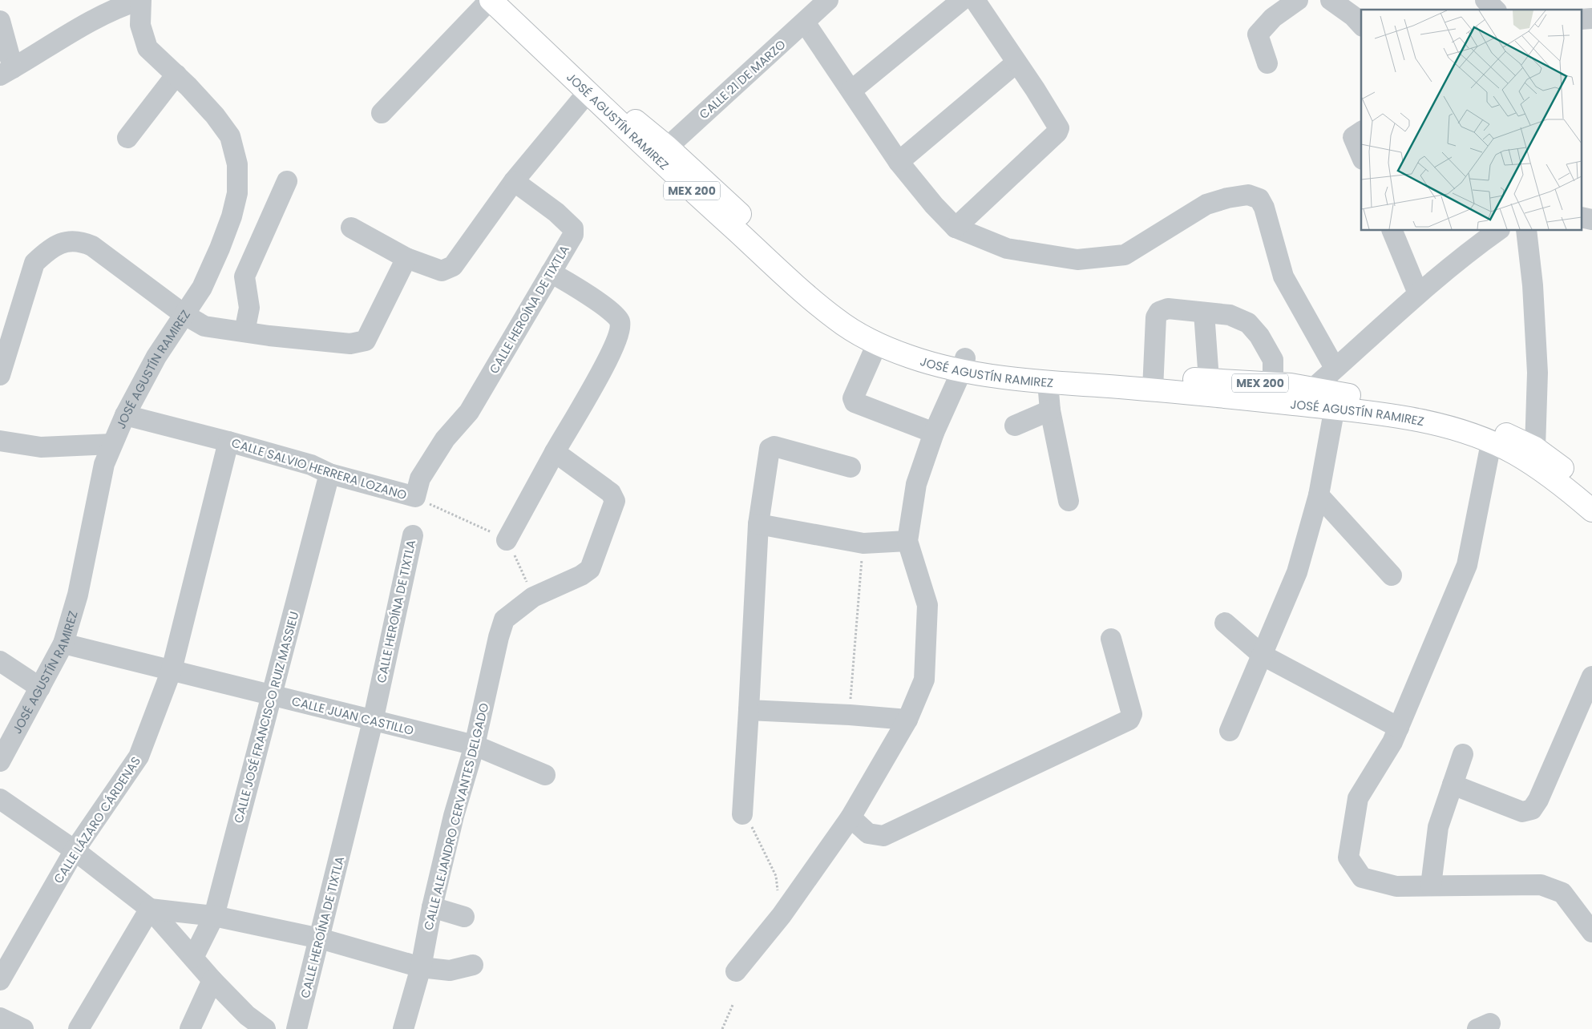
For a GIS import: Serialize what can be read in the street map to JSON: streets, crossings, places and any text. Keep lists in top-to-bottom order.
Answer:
{
  "streets": {
    "main road": ["JOSÉ AGUSTÍN RAMIREZ", "MEX 200"],
    "street": [
      "CALLE 21 DE MARZO",
      "CALLE HEROÍNA DE TIXTLA",
      "CALLE SALVIO HERRERA LOZANO",
      "CALLE JUAN CASTILLO",
      "CALLE JOSÉ FRANCISCO RUIZ MASSIEU",
      "CALLE ALEJANDRO CERVANTES DELGADO",
      "CALLE LÁZARO CÁRDENAS"
    ]
  },
  "crossings": [
    ["CALLE 21 DE MARZO", "JOSÉ AGUSTÍN RAMIREZ"],
    ["JOSÉ AGUSTÍN RAMIREZ", "CALLE SALVIO HERRERA LOZANO"],
    ["JOSÉ AGUSTÍN RAMIREZ", "CALLE JUAN CASTILLO"],
    ["CALLE HEROÍNA DE TIXTLA", "CALLE SALVIO HERRERA LOZANO"],
    ["CALLE HEROÍNA DE TIXTLA", "CALLE JUAN CASTILLO"],
    ["CALLE SALVIO HERRERA LOZANO", "CALLE JOSÉ FRANCISCO RUIZ MASSIEU"],
    ["CALLE SALVIO HERRERA LOZANO", "CALLE LÁZARO CÁRDENAS"],
    ["CALLE JUAN CASTILLO", "CALLE JOSÉ FRANCISCO RUIZ MASSIEU"],
    ["CALLE JUAN CASTILLO", "CALLE ALEJANDRO CERVANTES DELGADO"],
    ["CALLE JUAN CASTILLO", "CALLE LÁZARO CÁRDENAS"]
  ]
}
